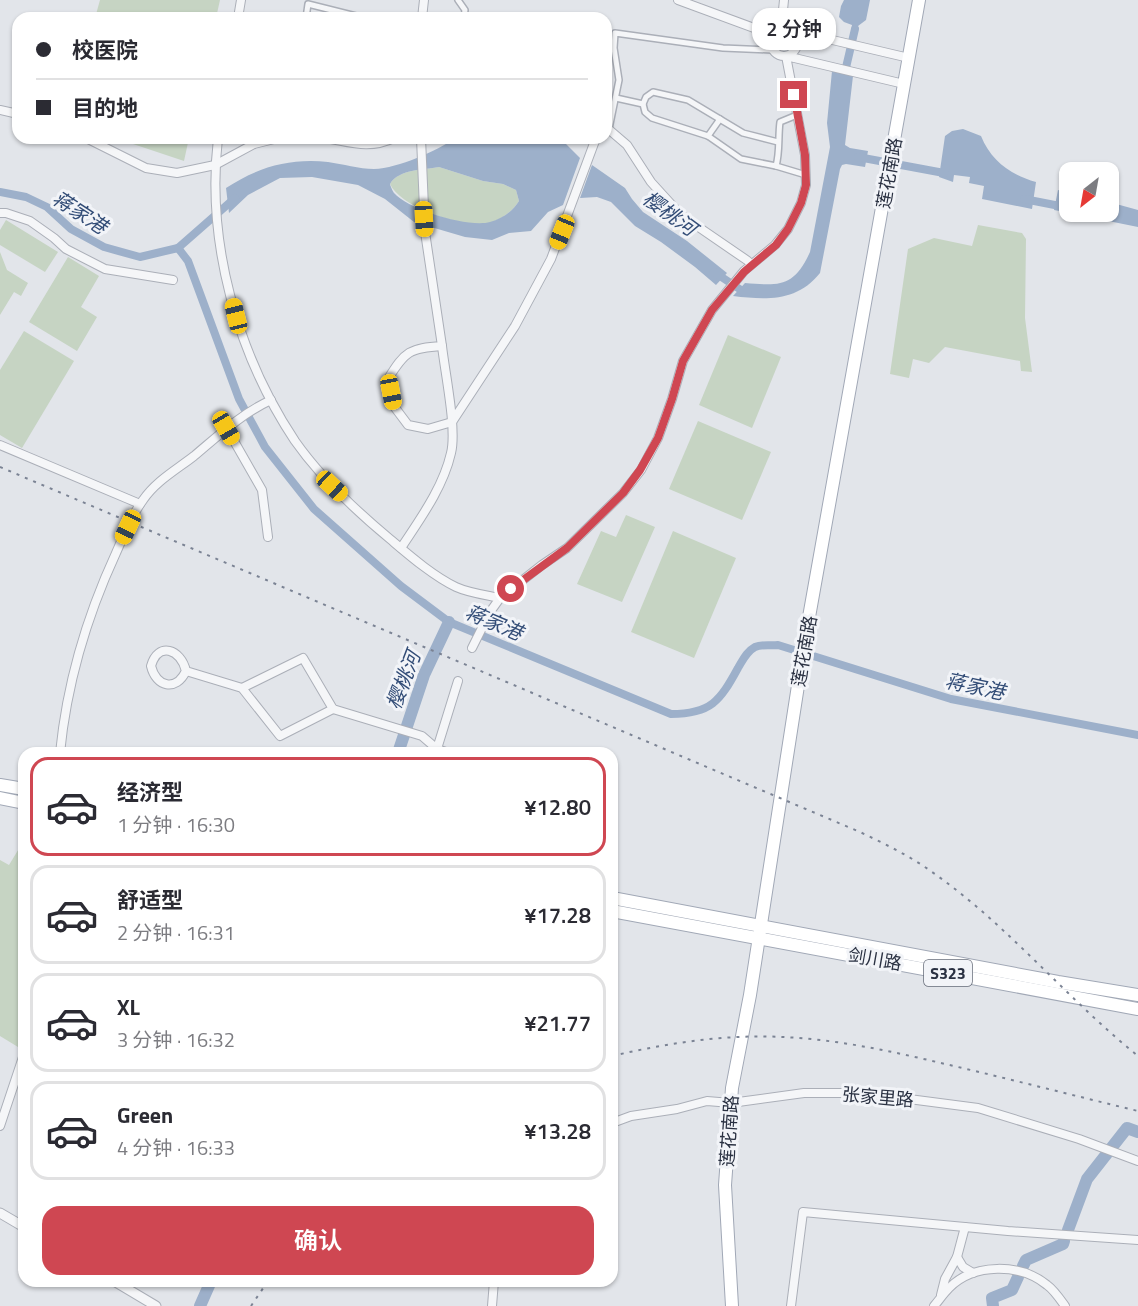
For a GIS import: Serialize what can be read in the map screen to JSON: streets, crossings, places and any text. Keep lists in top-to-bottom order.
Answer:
{
  "streets": {
    "main road": ["莲花南路", "剑川路", "S323"],
    "street": ["张家里路"]
  },
  "crossings": [
    ["莲花南路", "剑川路"],
    ["莲花南路", "张家里路"]
  ],
  "water": ["蒋家港", "樱桃河"],
  "north": "bottom left",
  "page": {
    "bubble": "2 分钟",
    "banner": ["校医院", "目的地"],
    "list": [
      {
        "name": "经济型",
        "note": "1 分钟 · 16:30",
        "value": "¥12.80"
      },
      {
        "name": "舒适型",
        "note": "2 分钟 · 16:31",
        "value": "¥17.28"
      },
      {
        "name": "XL",
        "note": "3 分钟 · 16:32",
        "value": "¥21.77"
      },
      {
        "name": "Green",
        "note": "4 分钟 · 16:33",
        "value": "¥13.28"
      }
    ],
    "buttons": "确认"
  }
}
